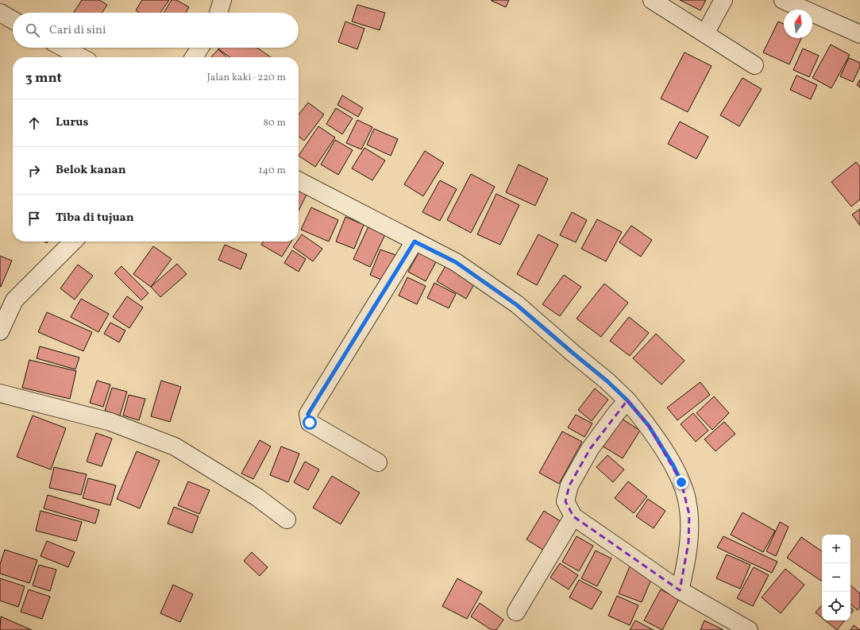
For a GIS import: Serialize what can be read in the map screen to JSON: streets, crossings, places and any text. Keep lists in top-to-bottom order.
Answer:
{
  "north": "top",
  "page": {
    "search": "Cari di sini",
    "heading": ["3 mnt", "Jalan kaki · 220 m"],
    "list": [
      ["Lurus", "80 m"],
      ["Belok kanan", "140 m"],
      "Tiba di tujuan"
    ],
    "map_buttons": ["+", "−"]
  }
}
